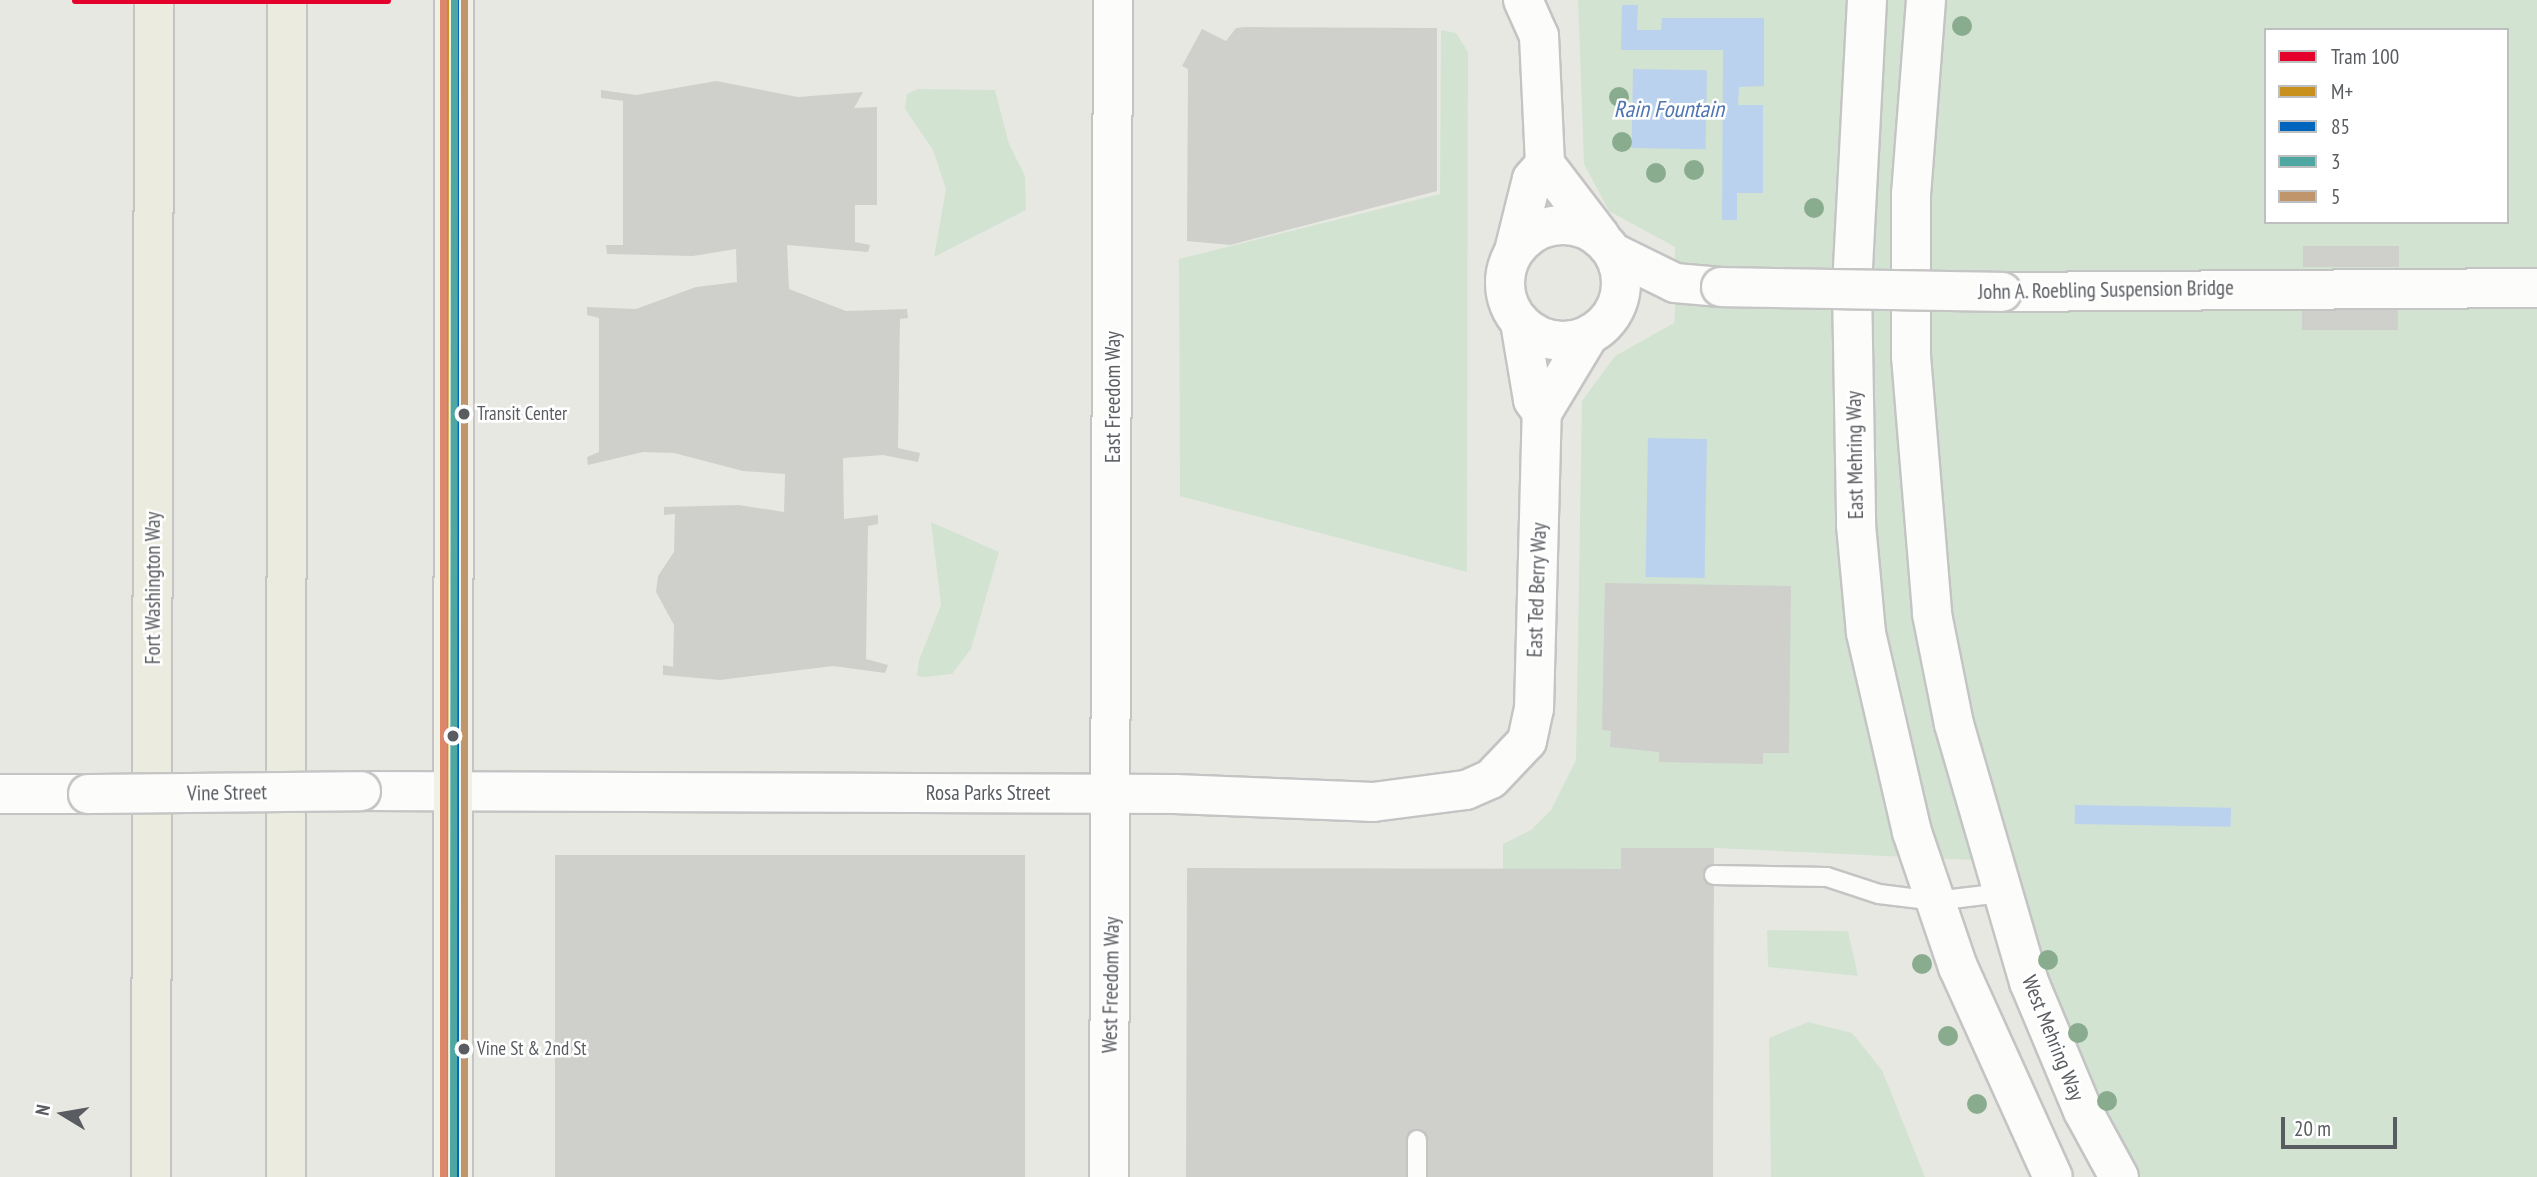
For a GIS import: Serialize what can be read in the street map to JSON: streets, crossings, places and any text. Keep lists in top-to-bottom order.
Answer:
{
  "streets": {
    "highway": ["Fort Washington Way"],
    "main road": [
      "John A. Roebling Suspension Bridge",
      "East Freedom Way",
      "East Mehring Way",
      "East Ted Berry Way",
      "Vine Street",
      "Rosa Parks Street",
      "West Freedom Way",
      "West Mehring Way"
    ]
  },
  "crossings": [
    ["John A. Roebling Suspension Bridge", "East Ted Berry Way"],
    ["East Freedom Way", "Rosa Parks Street"],
    ["East Freedom Way", "West Freedom Way"],
    ["East Ted Berry Way", "Rosa Parks Street"],
    ["Vine Street", "Rosa Parks Street"],
    ["Rosa Parks Street", "West Freedom Way"]
  ],
  "water": ["Rain Fountain"],
  "places": ["Transit Center", "Vine St & 2nd St"],
  "lines": [
    "tram line 100",
    "transit line M+",
    "transit line 85",
    "transit line 3",
    "transit line 5"
  ],
  "legend": [
    "Tram 100",
    "M+",
    "85",
    "3",
    "5"
  ],
  "scale_bar": "20 m",
  "north": "left"
}
